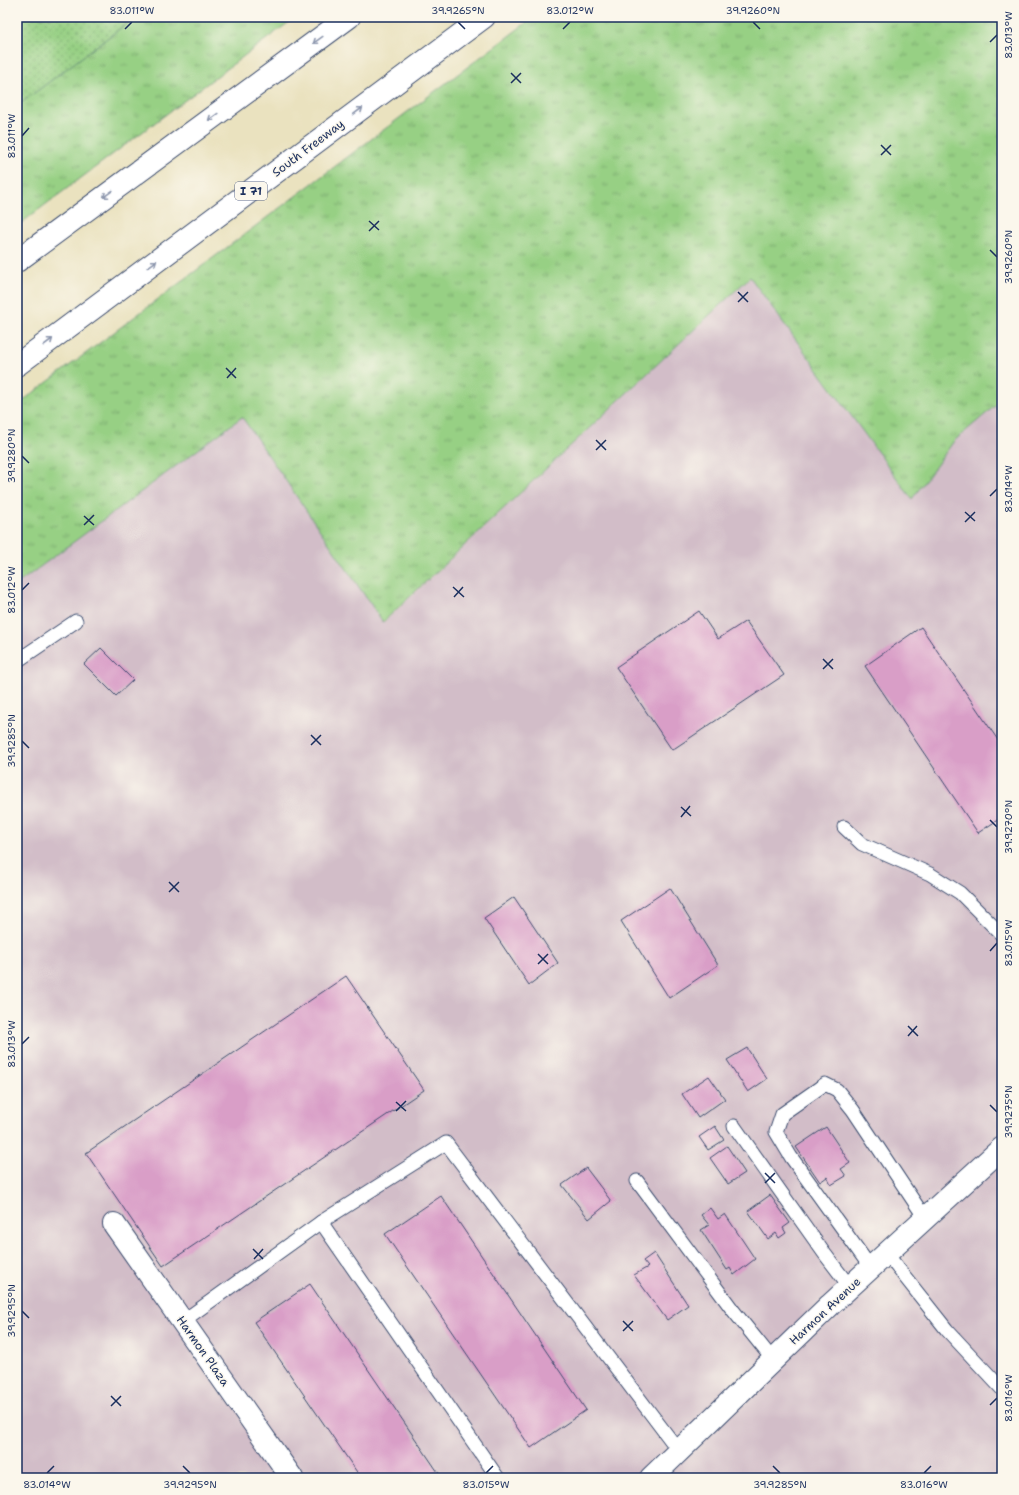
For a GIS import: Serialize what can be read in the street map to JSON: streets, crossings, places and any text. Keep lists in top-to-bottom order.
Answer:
{
  "streets": {
    "main road": [
      "South Freeway",
      "I 71",
      "Harmon Avenue",
      "Harmon Plaza"
    ]
  },
  "coordinates": [
    "83.011°W",
    "39.9265°N",
    "83.012°W",
    "39.9260°N",
    "83.013°W",
    "39.9280°N",
    "83.014°W",
    "39.9285°N",
    "39.9270°N",
    "83.015°W",
    "39.9275°N",
    "39.9295°N",
    "83.016°W"
  ]
}
